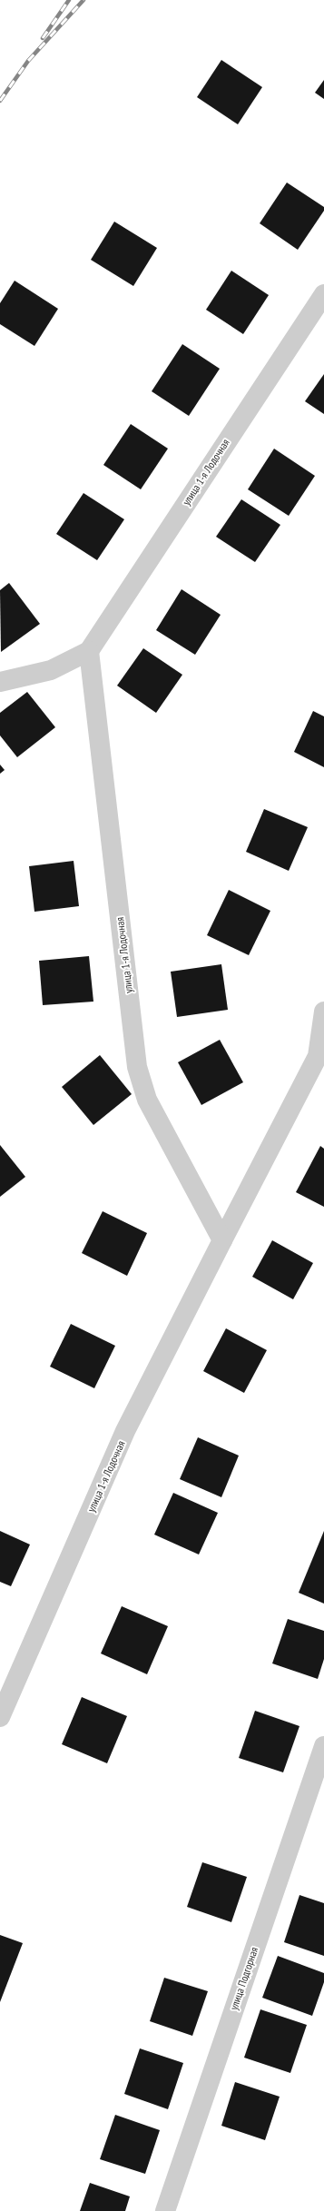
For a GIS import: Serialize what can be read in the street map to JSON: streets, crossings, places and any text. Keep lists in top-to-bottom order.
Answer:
{
  "streets": {
    "street": ["улица 1-я Лодочная", "улица Подгорная"]
  }
}
